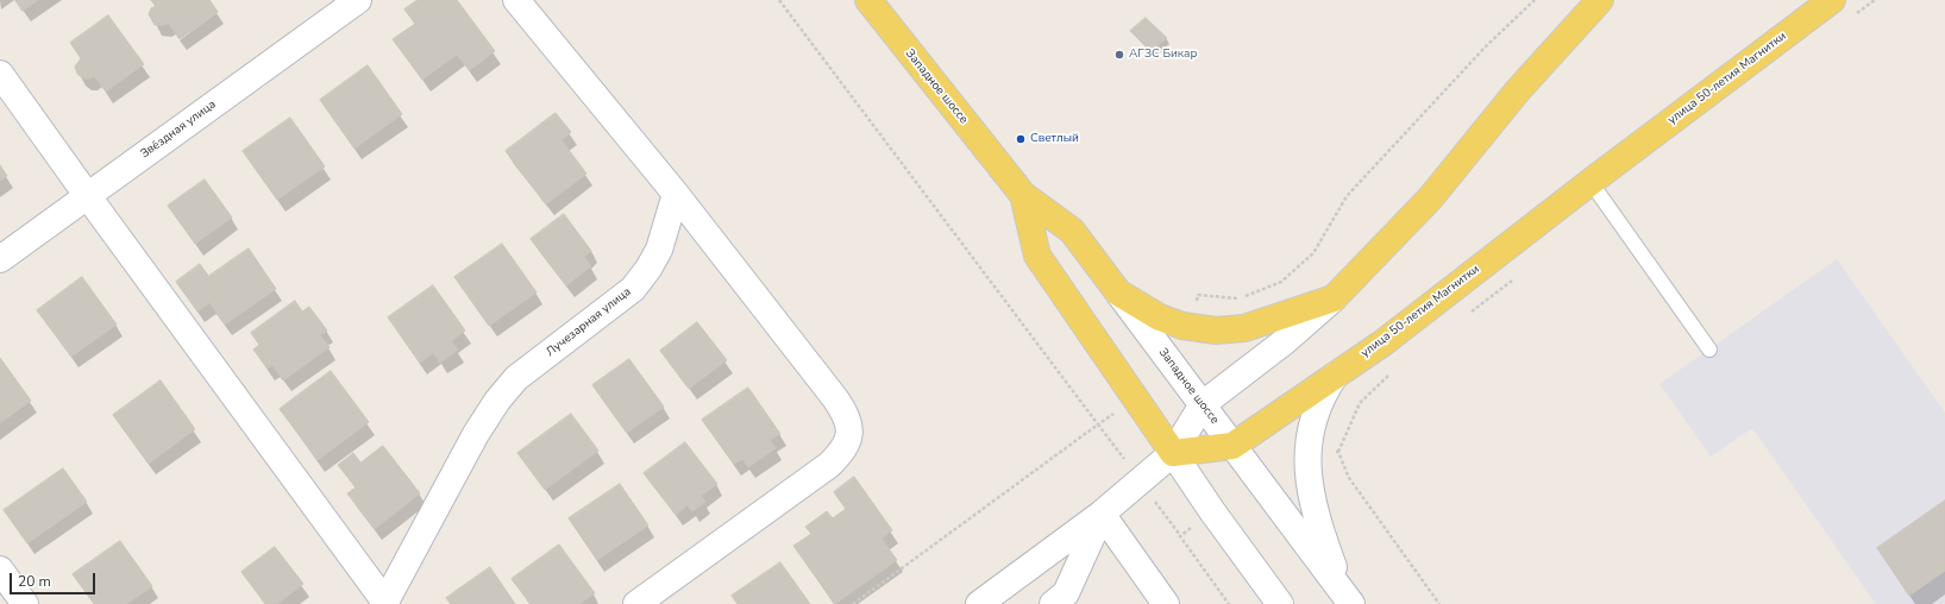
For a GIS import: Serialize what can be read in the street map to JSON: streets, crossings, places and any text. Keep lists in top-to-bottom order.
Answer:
{
  "streets": {
    "main road": ["улица 50-летия Магнитки", "Западное шоссе"],
    "street": ["Звёздная улица", "Лучезарная улица"]
  },
  "crossings": [
    ["улица 50-летия Магнитки", "Западное шоссе"]
  ],
  "places": ["АГЗС Бикар", "Светлый"],
  "scale_bar": "20 m"
}
